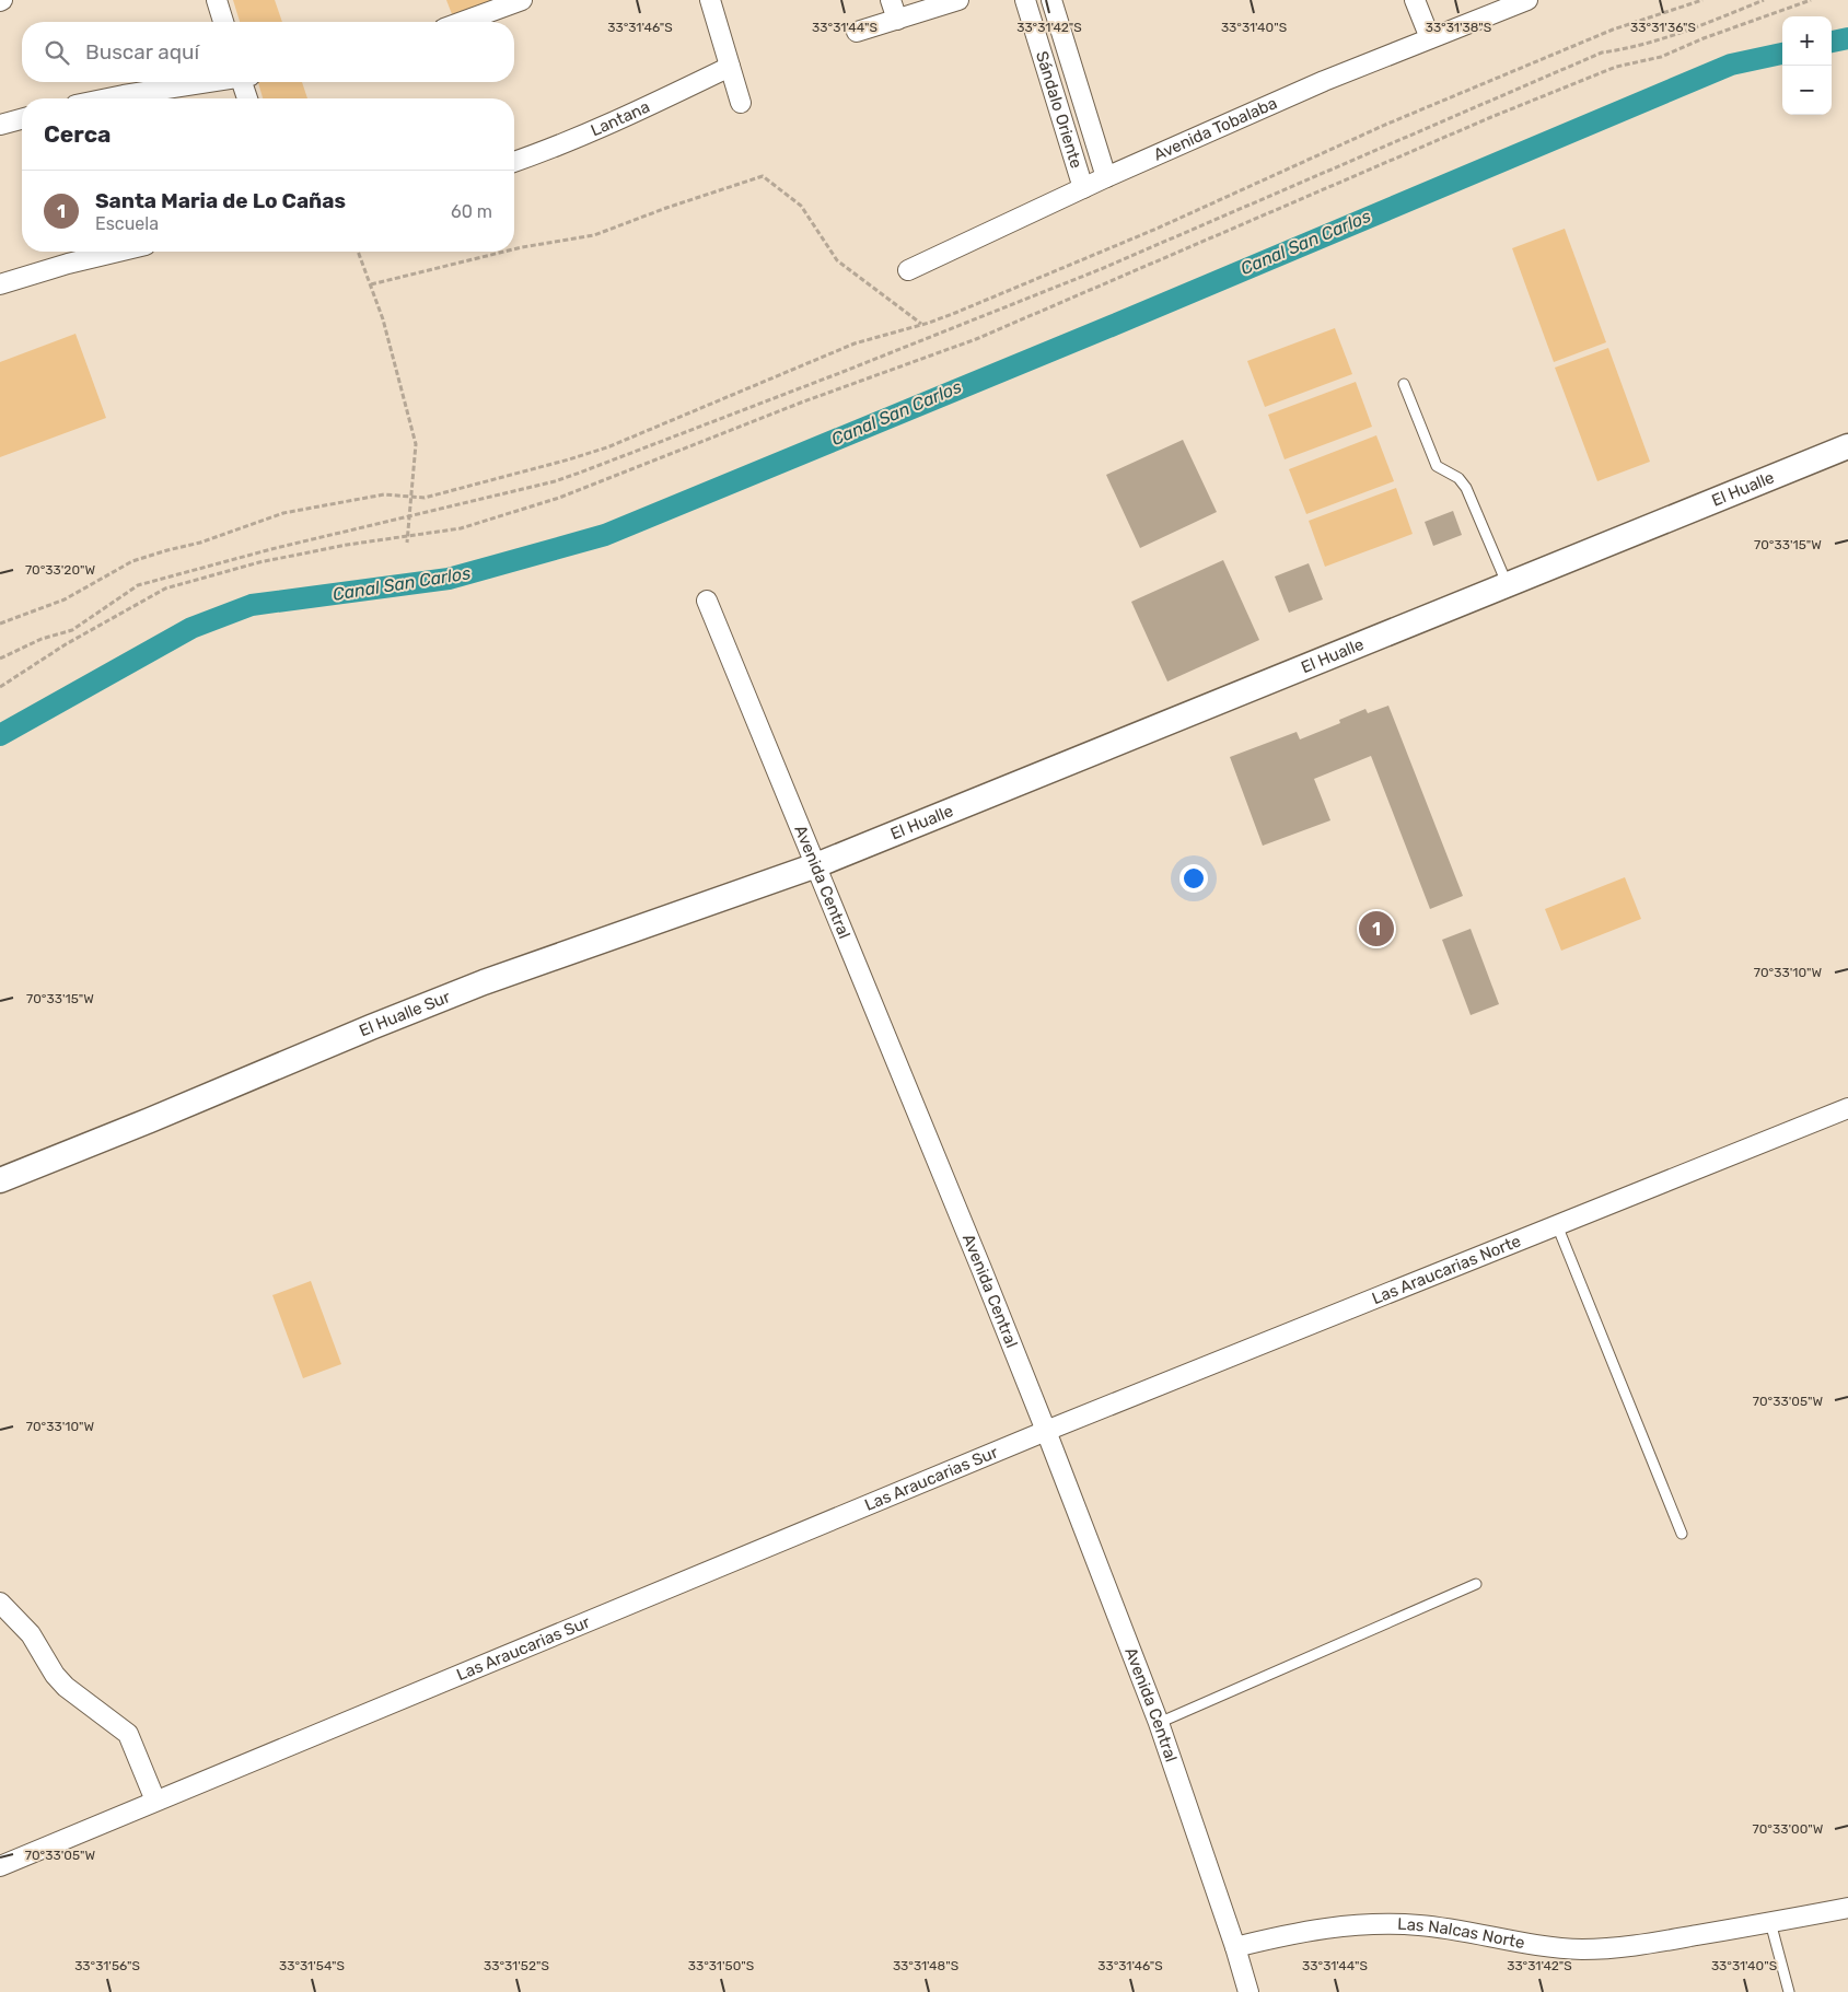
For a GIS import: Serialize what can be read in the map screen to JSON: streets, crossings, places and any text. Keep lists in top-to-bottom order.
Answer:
{
  "streets": {
    "street": [
      "Sándalo Oriente",
      "Lantana",
      "Avenida Tobalaba",
      "El Hualle",
      "Avenida Central",
      "El Hualle Sur",
      "Las Araucarias Norte",
      "Las Araucarias Sur",
      "Las Nalcas Norte"
    ]
  },
  "crossings": [
    ["Sándalo Oriente", "Avenida Tobalaba"],
    ["El Hualle", "Avenida Central"],
    ["El Hualle", "El Hualle Sur"],
    ["Avenida Central", "El Hualle Sur"],
    ["Avenida Central", "Las Araucarias Norte"],
    ["Avenida Central", "Las Araucarias Sur"],
    ["Avenida Central", "Las Nalcas Norte"],
    ["Las Araucarias Norte", "Las Araucarias Sur"]
  ],
  "water": ["Canal San Carlos"],
  "page": {
    "map_buttons": ["+", "−"],
    "search": "Buscar aquí",
    "heading": "Cerca",
    "list": [
      {
        "mark": "1",
        "name": "Santa Maria de Lo Cañas",
        "note": "Escuela",
        "value": "60 m"
      }
    ],
    "pins": "1"
  },
  "coordinates": [
    "33°31'46\"S",
    "33°31'44\"S",
    "33°31'42\"S",
    "33°31'40\"S",
    "33°31'38\"S",
    "33°31'36\"S",
    "70°33'15\"W",
    "70°33'20\"W",
    "70°33'10\"W",
    "70°33'05\"W",
    "70°33'00\"W",
    "33°31'56\"S",
    "33°31'54\"S",
    "33°31'52\"S",
    "33°31'50\"S",
    "33°31'48\"S"
  ]
}
